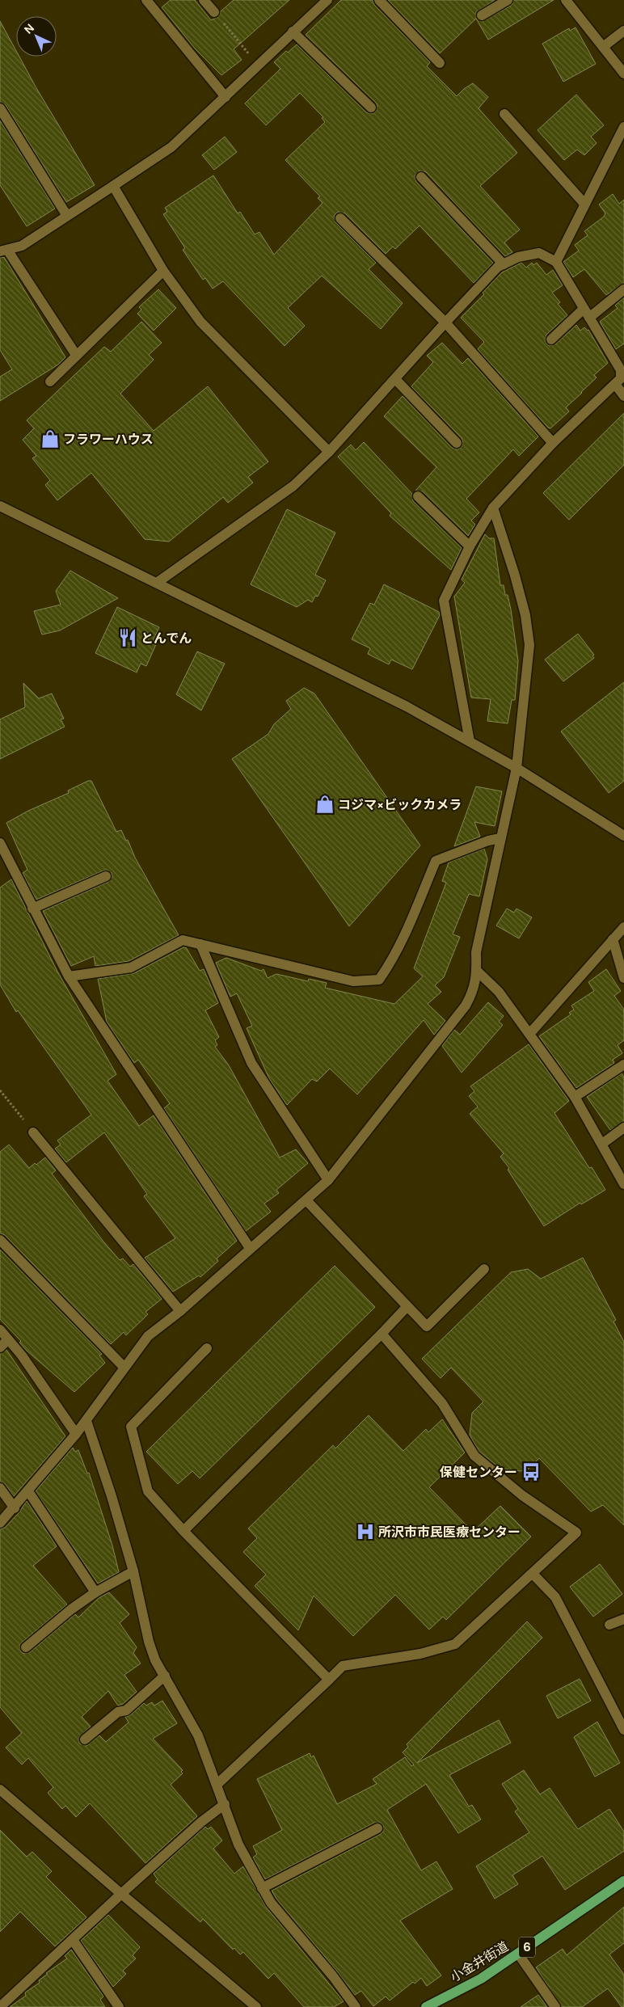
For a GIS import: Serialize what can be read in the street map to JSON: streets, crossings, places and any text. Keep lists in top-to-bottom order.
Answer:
{
  "streets": {
    "main road": ["6", "小金井街道"]
  },
  "places": {
    "shop": ["フラワーハウス", "コジマ×ビックカメラ"],
    "restaurant": ["とんでん"],
    "bus stop": ["保健センター"],
    "hospital": ["所沢市市民医療センター"]
  },
  "north": "top left"
}
